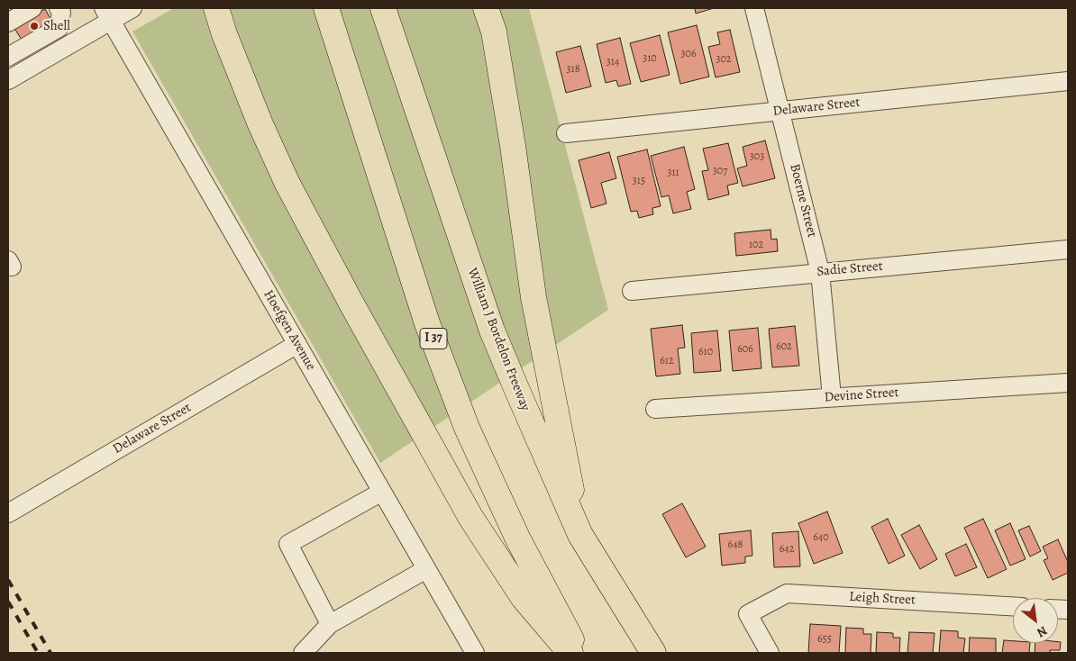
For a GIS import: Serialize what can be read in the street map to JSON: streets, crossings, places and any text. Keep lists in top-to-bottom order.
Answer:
{
  "streets": {
    "highway": ["I 37", "William J Bordelon Freeway"],
    "street": [
      "Delaware Street",
      "Boerne Street",
      "Sadie Street",
      "Hoefgen Avenue",
      "Devine Street",
      "Leigh Street"
    ]
  },
  "crossings": [
    ["Delaware Street", "Boerne Street"],
    ["Delaware Street", "Hoefgen Avenue"],
    ["Boerne Street", "Sadie Street"],
    ["Boerne Street", "Devine Street"]
  ],
  "places": ["Shell"],
  "house_numbers": [
    "306",
    "310",
    "302",
    "314",
    "318",
    "303",
    "307",
    "311",
    "315",
    "102",
    "602",
    "606",
    "610",
    "612",
    "640",
    "648",
    "642",
    "655"
  ],
  "north": "bottom right"
}
